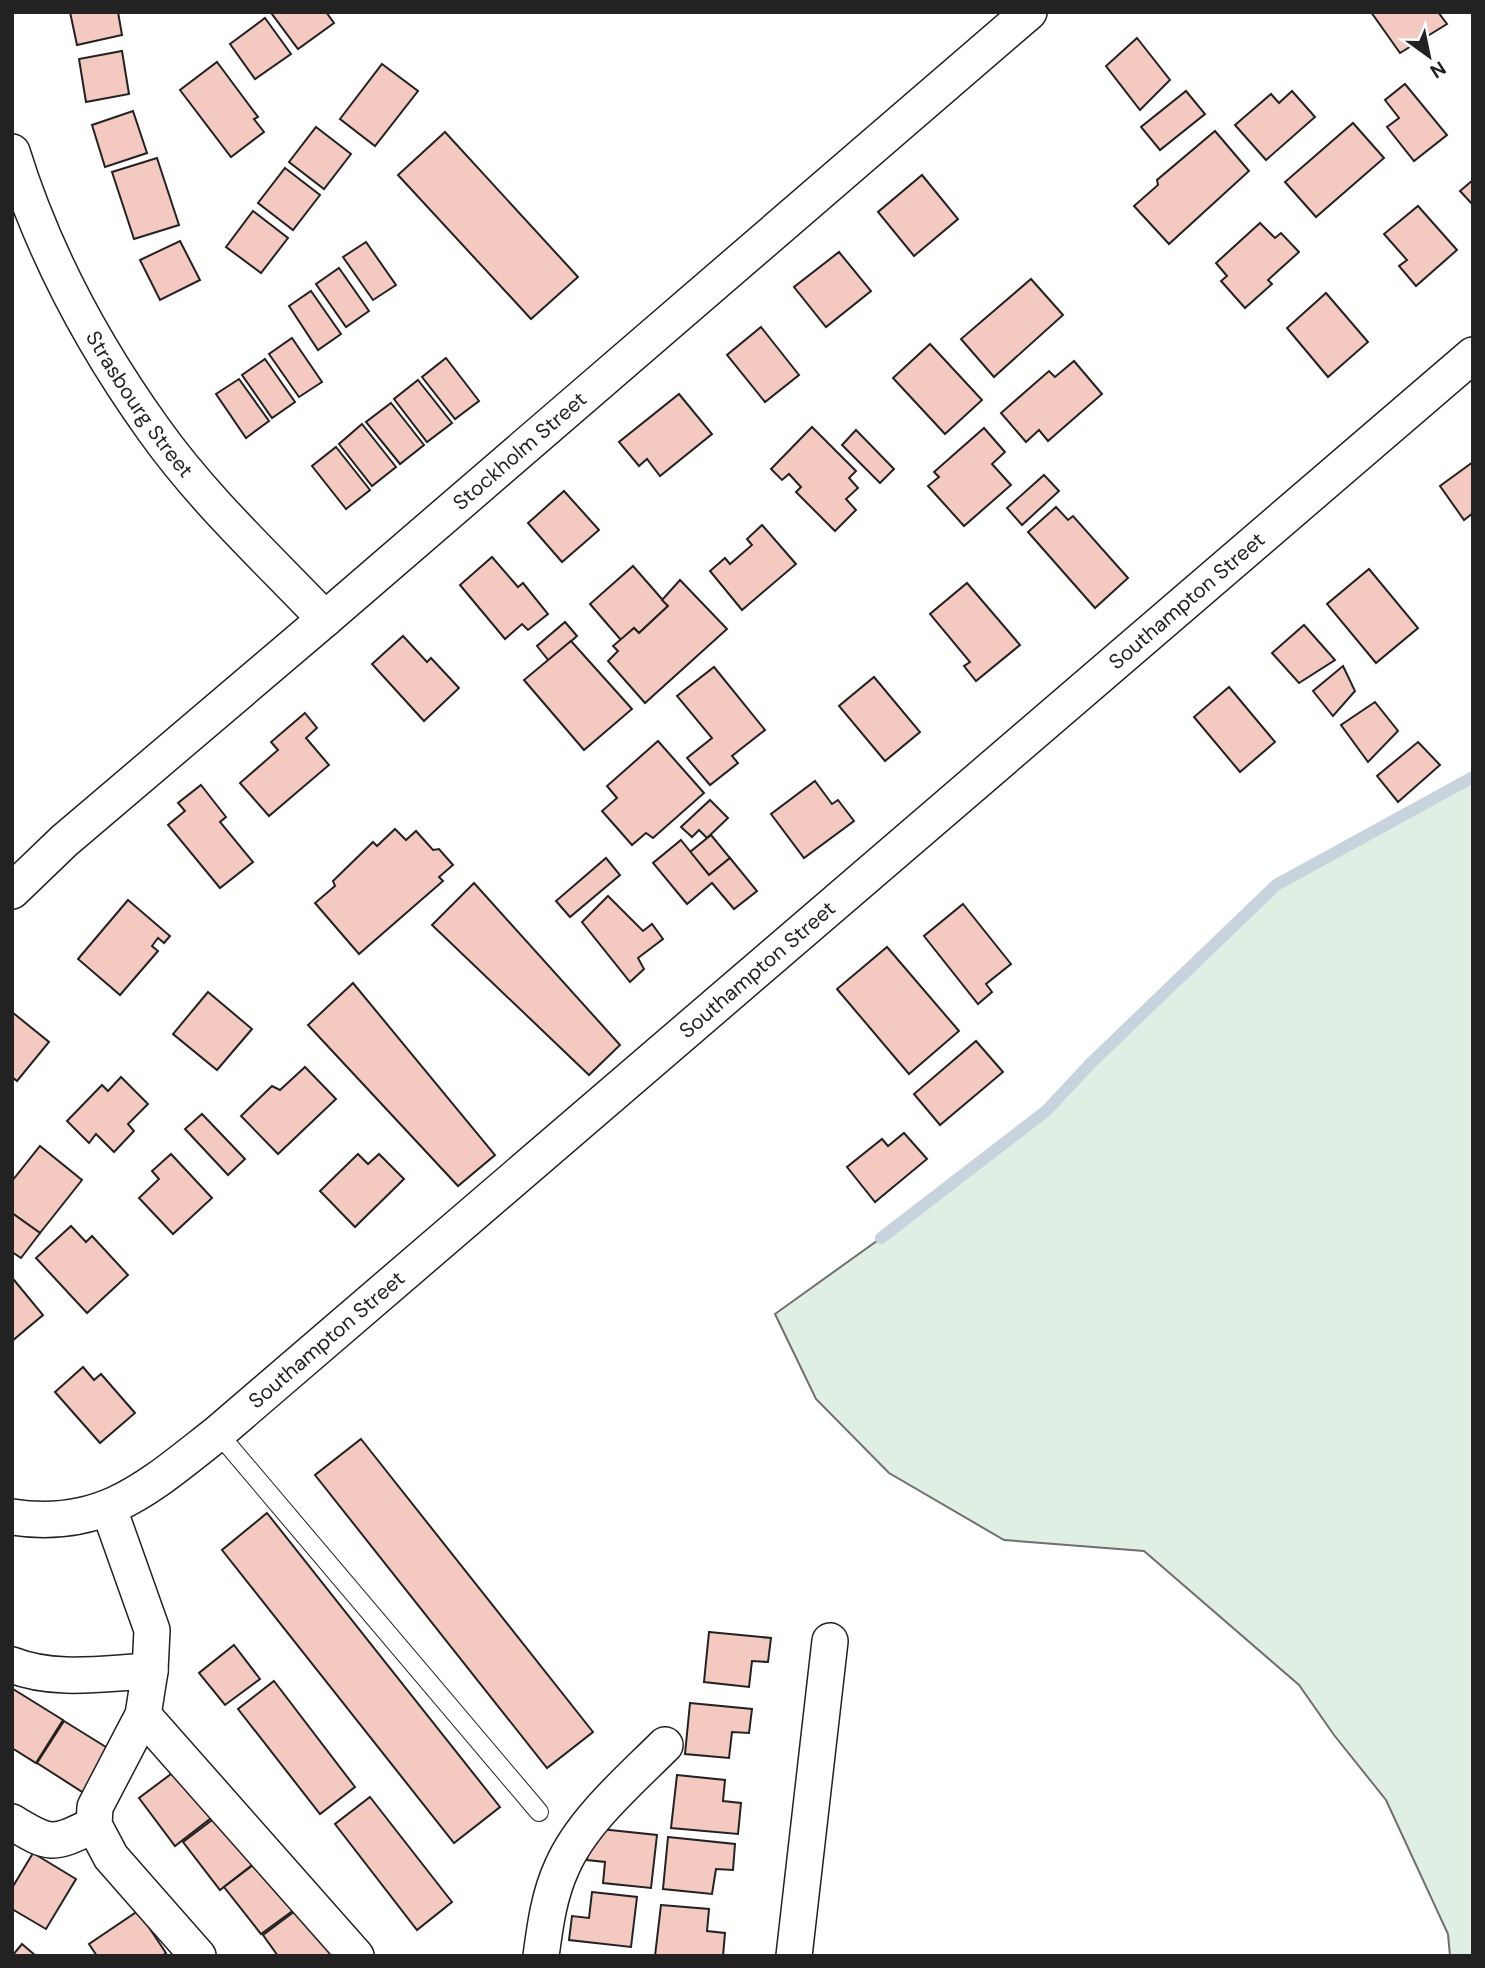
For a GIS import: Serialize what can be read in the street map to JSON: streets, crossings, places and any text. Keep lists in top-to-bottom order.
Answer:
{
  "streets": {
    "street": ["Strasbourg Street", "Stockholm Street", "Southampton Street"]
  },
  "crossings": [
    ["Strasbourg Street", "Stockholm Street"]
  ],
  "north": "bottom right"
}
